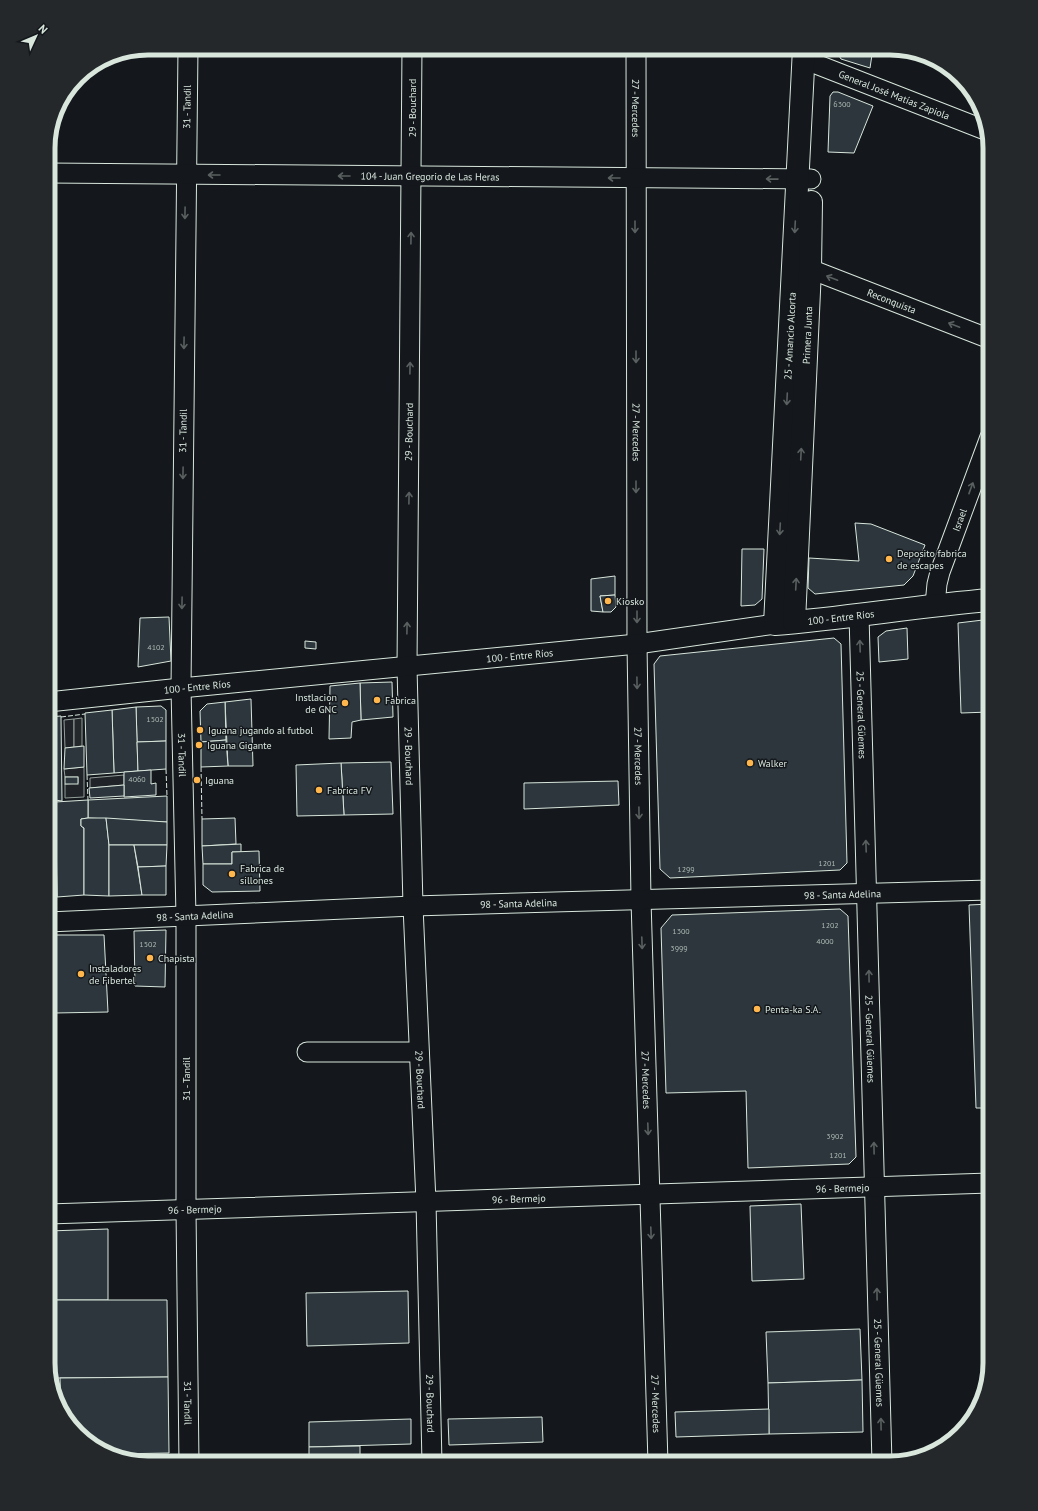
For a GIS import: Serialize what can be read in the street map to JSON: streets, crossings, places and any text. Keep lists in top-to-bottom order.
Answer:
{
  "streets": {
    "main road": ["Primera Junta", "100 - Entre Ríos"],
    "street": [
      "General José Matías Zapiola",
      "31 - Tandil",
      "29 - Bouchard",
      "27 - Mercedes",
      "104 - Juan Gregorio de Las Heras",
      "Reconquista",
      "Israel",
      "25 - General Güemes",
      "98 - Santa Adelina",
      "96 - Bermejo"
    ]
  },
  "crossings": [
    ["General José Matías Zapiola", "Primera Junta"],
    ["31 - Tandil", "104 - Juan Gregorio de Las Heras"],
    ["31 - Tandil", "100 - Entre Ríos"],
    ["31 - Tandil", "98 - Santa Adelina"],
    ["31 - Tandil", "96 - Bermejo"],
    ["29 - Bouchard", "104 - Juan Gregorio de Las Heras"],
    ["29 - Bouchard", "100 - Entre Ríos"],
    ["29 - Bouchard", "98 - Santa Adelina"],
    ["29 - Bouchard", "96 - Bermejo"],
    ["27 - Mercedes", "104 - Juan Gregorio de Las Heras"],
    ["27 - Mercedes", "100 - Entre Ríos"],
    ["27 - Mercedes", "98 - Santa Adelina"],
    ["27 - Mercedes", "96 - Bermejo"],
    ["104 - Juan Gregorio de Las Heras", "Primera Junta"],
    ["Reconquista", "Primera Junta"],
    ["Primera Junta", "100 - Entre Ríos"],
    ["Israel", "100 - Entre Ríos"],
    ["100 - Entre Ríos", "25 - General Güemes"],
    ["25 - General Güemes", "98 - Santa Adelina"],
    ["25 - General Güemes", "96 - Bermejo"]
  ],
  "one_way": [
    "31 - Tandil",
    "29 - Bouchard",
    "27 - Mercedes",
    "104 - Juan Gregorio de Las Heras",
    "Reconquista",
    "Israel",
    "25 - General Güemes"
  ],
  "places": [
    "Deposito fabrica de escapes",
    "Kiosko",
    "Fabrica",
    "Instlacion de GNC",
    "Iguana jugando al futbol",
    "Iguana Gigante",
    "Walker",
    "Iguana",
    "Fabrica FV",
    "Fabrica de sillones",
    "Chapista",
    "Instaladores de Fibertel",
    "Penta-ka S.A."
  ],
  "house_numbers": [
    "6300",
    "4102",
    "1502",
    "4060",
    "1201",
    "1299",
    "1202",
    "1300",
    "4000",
    "1502",
    "3999",
    "3902",
    "1201"
  ],
  "north": "top right"
}
